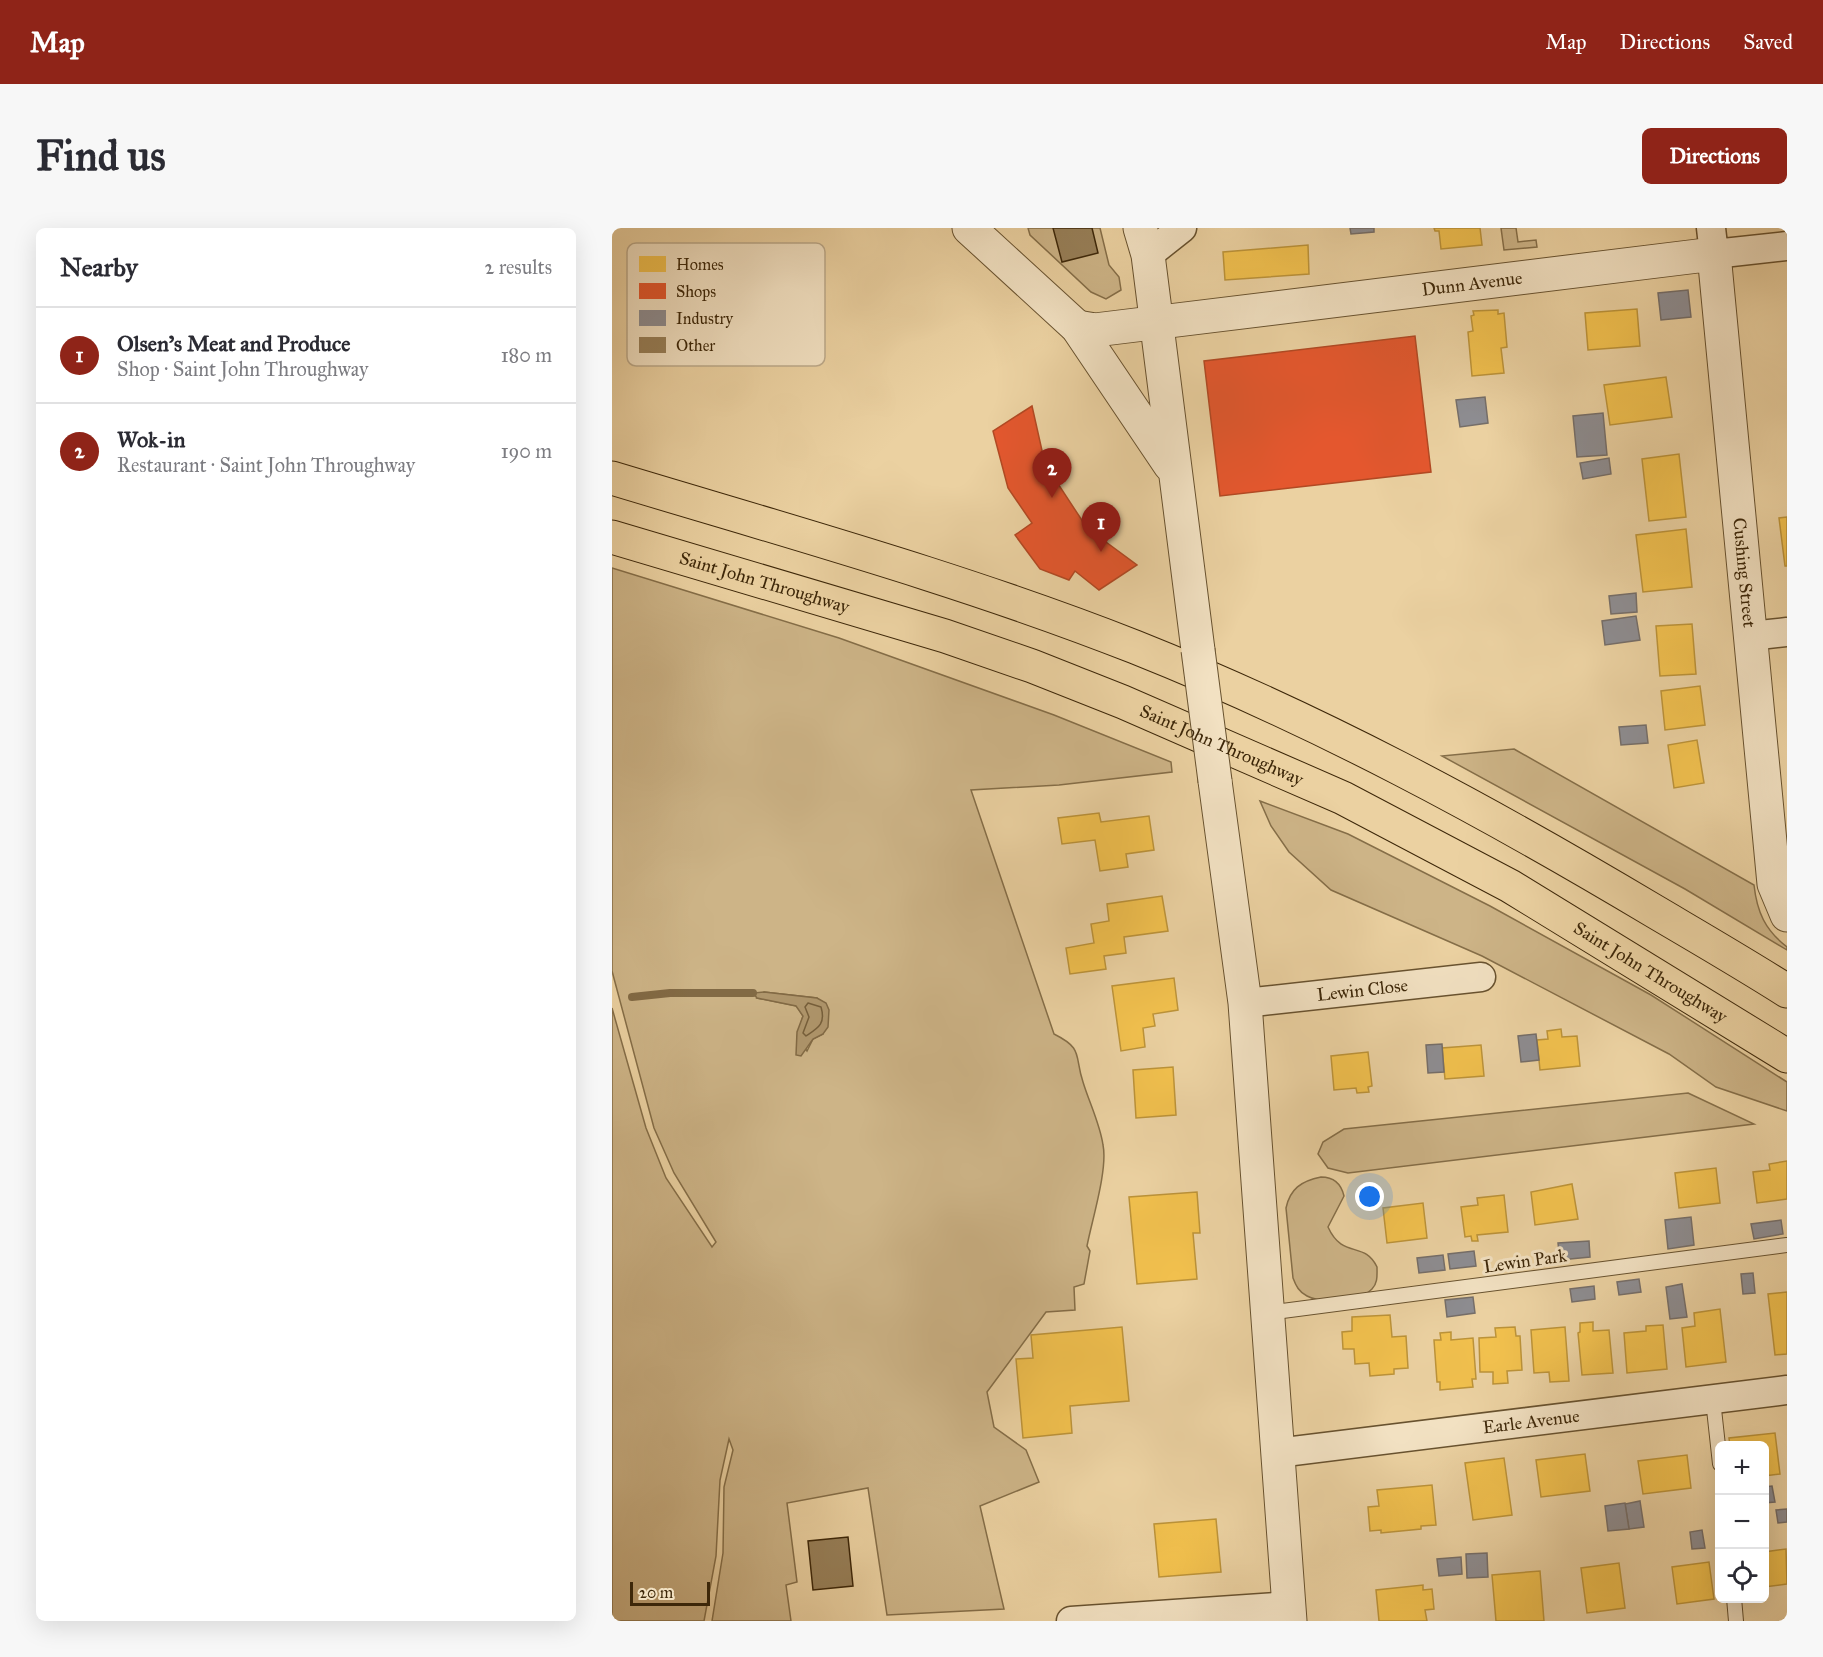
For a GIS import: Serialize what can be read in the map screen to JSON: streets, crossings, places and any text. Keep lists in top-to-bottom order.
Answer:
{
  "streets": {
    "highway": ["Saint John Throughway"],
    "street": [
      "Dunn Avenue",
      "Cushing Street",
      "Lewin Close",
      "Earle Avenue"
    ],
    "lane": ["Lewin Park"]
  },
  "crossings": [
    ["Dunn Avenue", "Cushing Street"]
  ],
  "legend": [
    "Homes",
    "Shops",
    "Industry",
    "Other"
  ],
  "scale_bar": "20 m",
  "page": {
    "header": "Map",
    "nav": ["Map", "Directions", "Saved"],
    "buttons": "Directions",
    "title": "Find us",
    "heading": ["Nearby", "2 results"],
    "list": [
      {
        "mark": "1",
        "name": "Olsen's Meat and Produce",
        "note": "Shop · Saint John Throughway",
        "value": "180 m"
      },
      {
        "mark": "2",
        "name": "Wok-in",
        "note": "Restaurant · Saint John Throughway",
        "value": "190 m"
      }
    ],
    "pins": ["2", "1"],
    "map_buttons": ["+", "−"],
    "scale": "20 m"
  }
}
